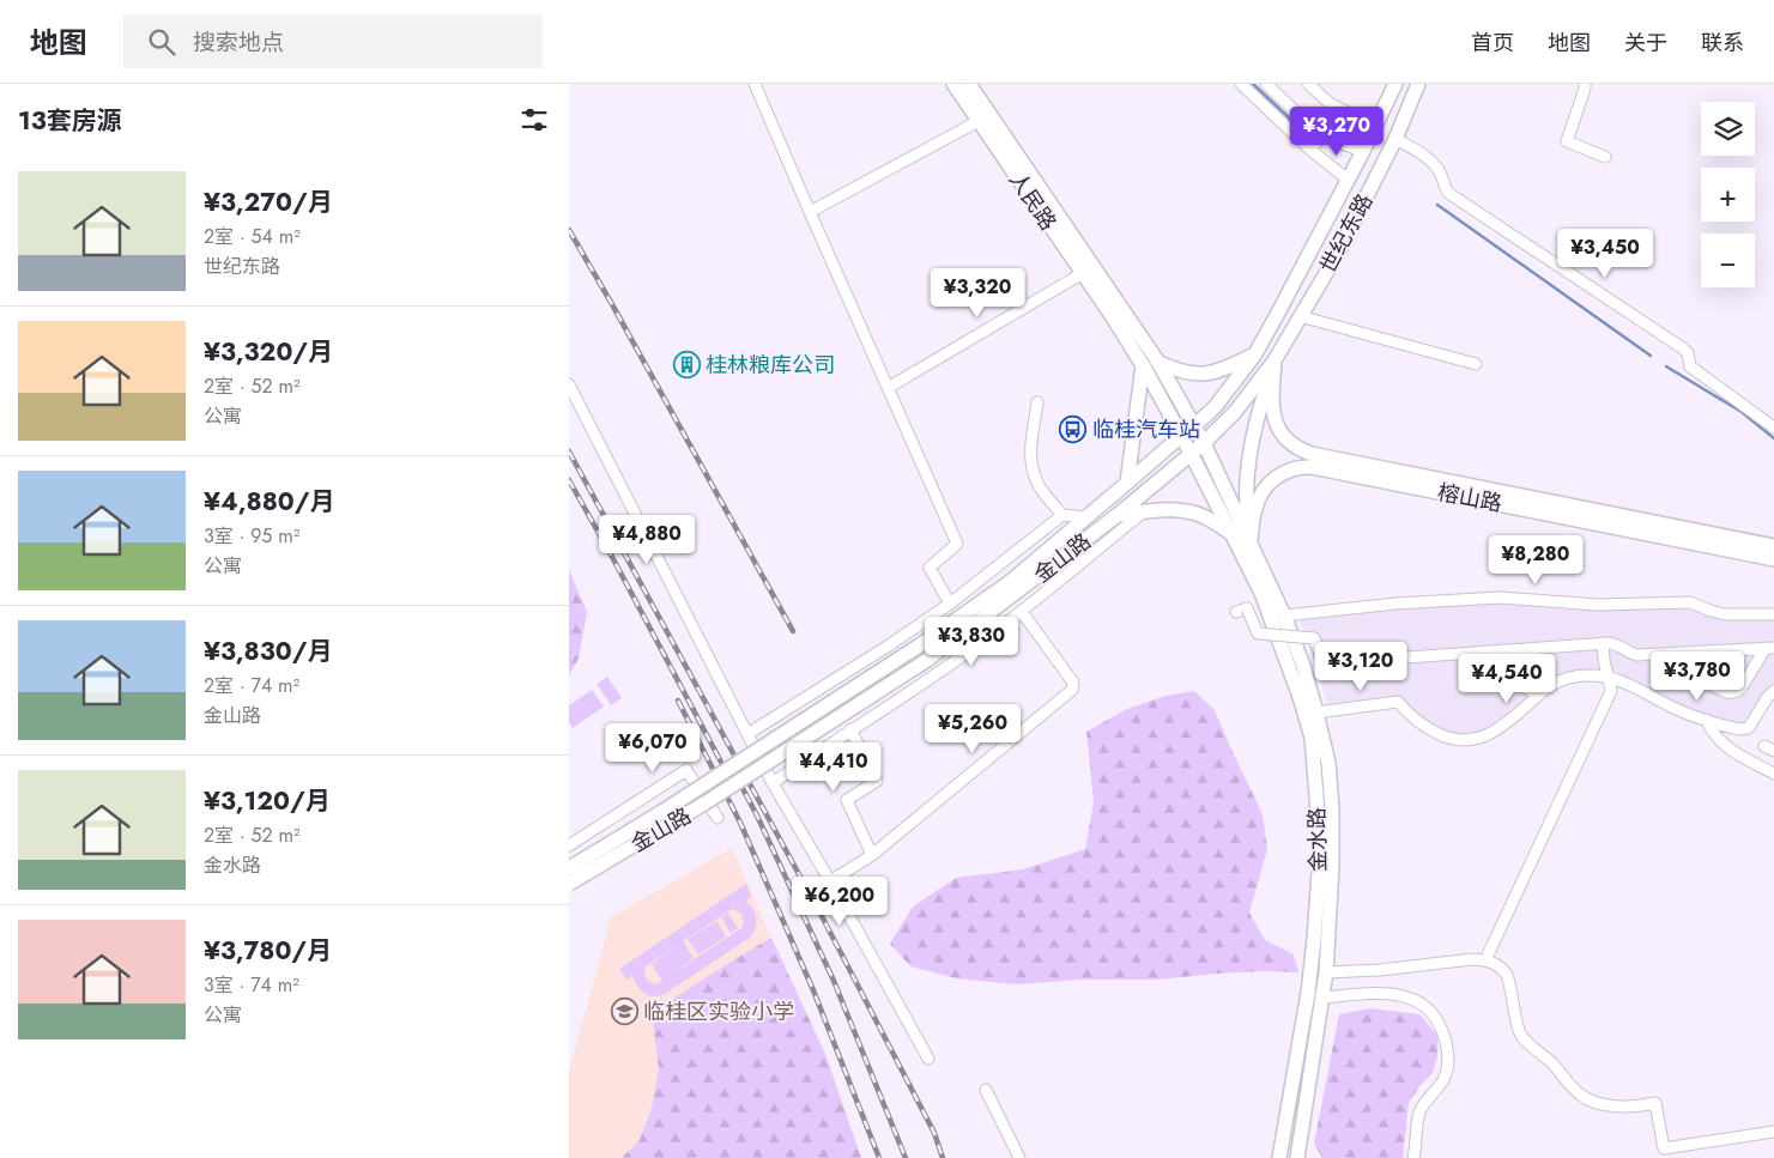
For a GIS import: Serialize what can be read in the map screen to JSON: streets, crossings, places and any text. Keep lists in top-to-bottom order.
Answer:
{
  "streets": {
    "main road": [
      "人民路",
      "世纪东路",
      "榕山路",
      "金山路",
      "金水路"
    ]
  },
  "crossings": [
    ["人民路", "金水路"],
    ["世纪东路", "榕山路"],
    ["世纪东路", "金山路"],
    ["榕山路", "金山路"],
    ["榕山路", "金水路"],
    ["金山路", "金水路"]
  ],
  "places": {
    "building": ["桂林粮库公司"],
    "bus stop": ["临桂汽车站"],
    "school or university": ["临桂区实验小学"]
  },
  "page": {
    "header": "地图",
    "search": "搜索地点",
    "nav": [
      "首页",
      "地图",
      "关于",
      "联系"
    ],
    "heading": "13套房源",
    "map_buttons": ["+", "−"],
    "price": [
      "¥3,270",
      "¥3,450",
      "¥3,320",
      "¥4,880",
      "¥8,280",
      "¥3,830",
      "¥3,120",
      "¥3,780",
      "¥4,540",
      "¥5,260",
      "¥6,070",
      "¥4,410",
      "¥6,200"
    ],
    "list": [
      {
        "name": "¥3,270/月",
        "note": "2室 · 54 m² · 世纪东路"
      },
      {
        "name": "¥3,320/月",
        "note": "2室 · 52 m² · 公寓"
      },
      {
        "name": "¥4,880/月",
        "note": "3室 · 95 m² · 公寓"
      },
      {
        "name": "¥3,830/月",
        "note": "2室 · 74 m² · 金山路"
      },
      {
        "name": "¥3,120/月",
        "note": "2室 · 52 m² · 金水路"
      },
      {
        "name": "¥3,780/月",
        "note": "3室 · 74 m² · 公寓"
      }
    ]
  }
}
